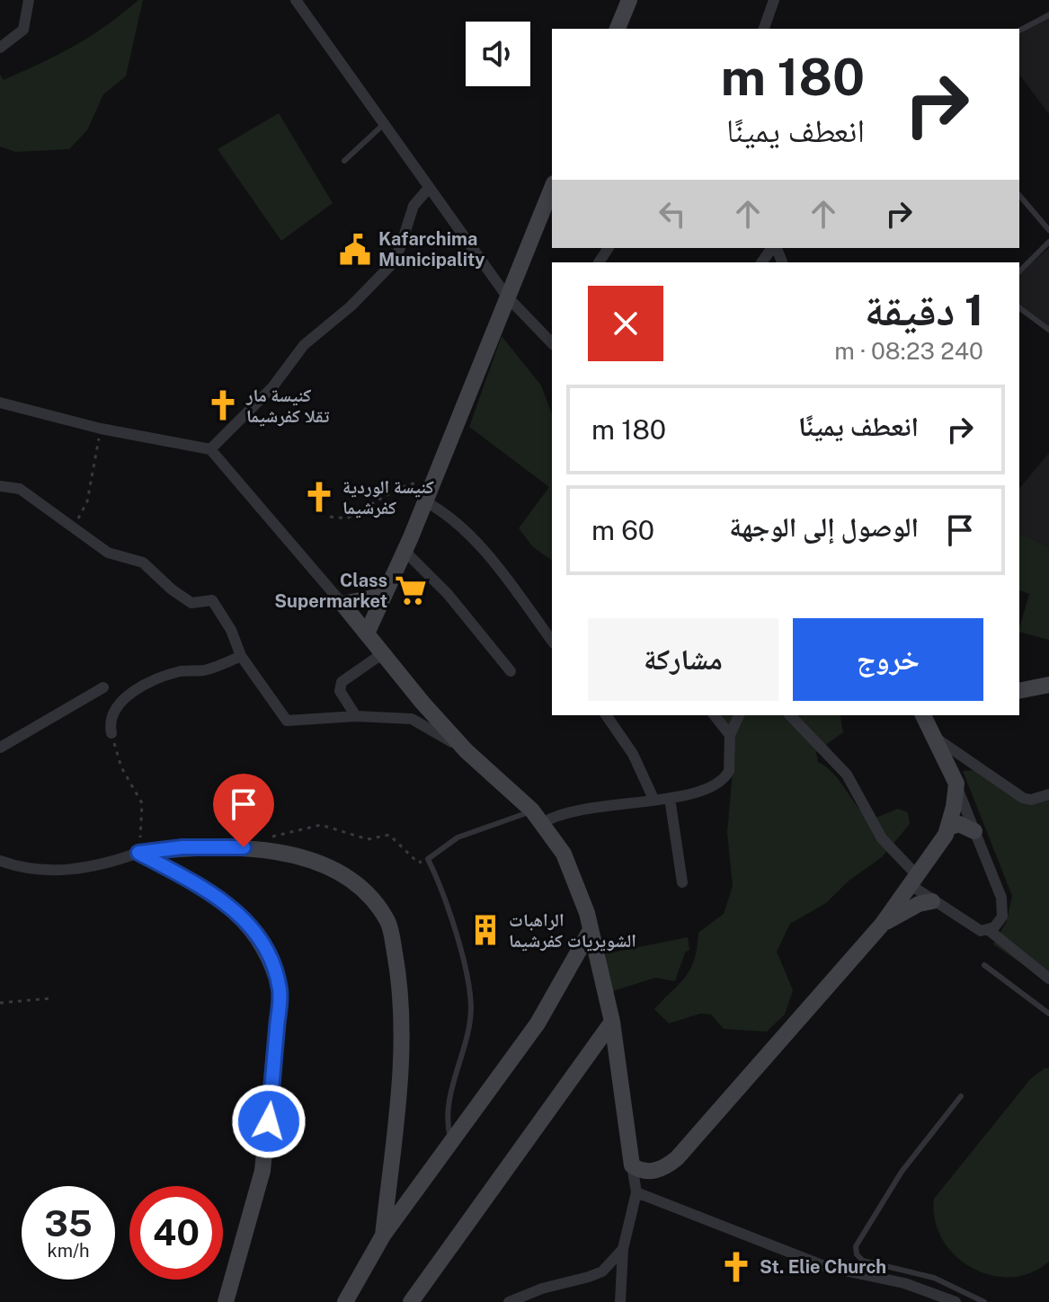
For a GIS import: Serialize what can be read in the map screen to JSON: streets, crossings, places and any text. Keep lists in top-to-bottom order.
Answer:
{
  "places": {
    "public building": ["Kafarchima Municipality"],
    "church": ["كنيسة مار تقلا كفرشيما", "كنيسة الوردية كفرشيما", "St. Elie Church"],
    "supermarket": ["Class Supermarket"],
    "building": ["الراهبات الشويريات كفرشيما"]
  },
  "page": {
    "turn": ["180 m", "انعطف يمينًا"],
    "heading": ["1 دقيقة", "240 m · 08:23"],
    "list": [
      {
        "name": "انعطف يمينًا",
        "value": "180 m"
      },
      {
        "name": "الوصول إلى الوجهة",
        "value": "60 m"
      }
    ],
    "buttons": ["خروج", "مشاركة"],
    "speed": "35 km/h",
    "limit": "40"
  }
}
